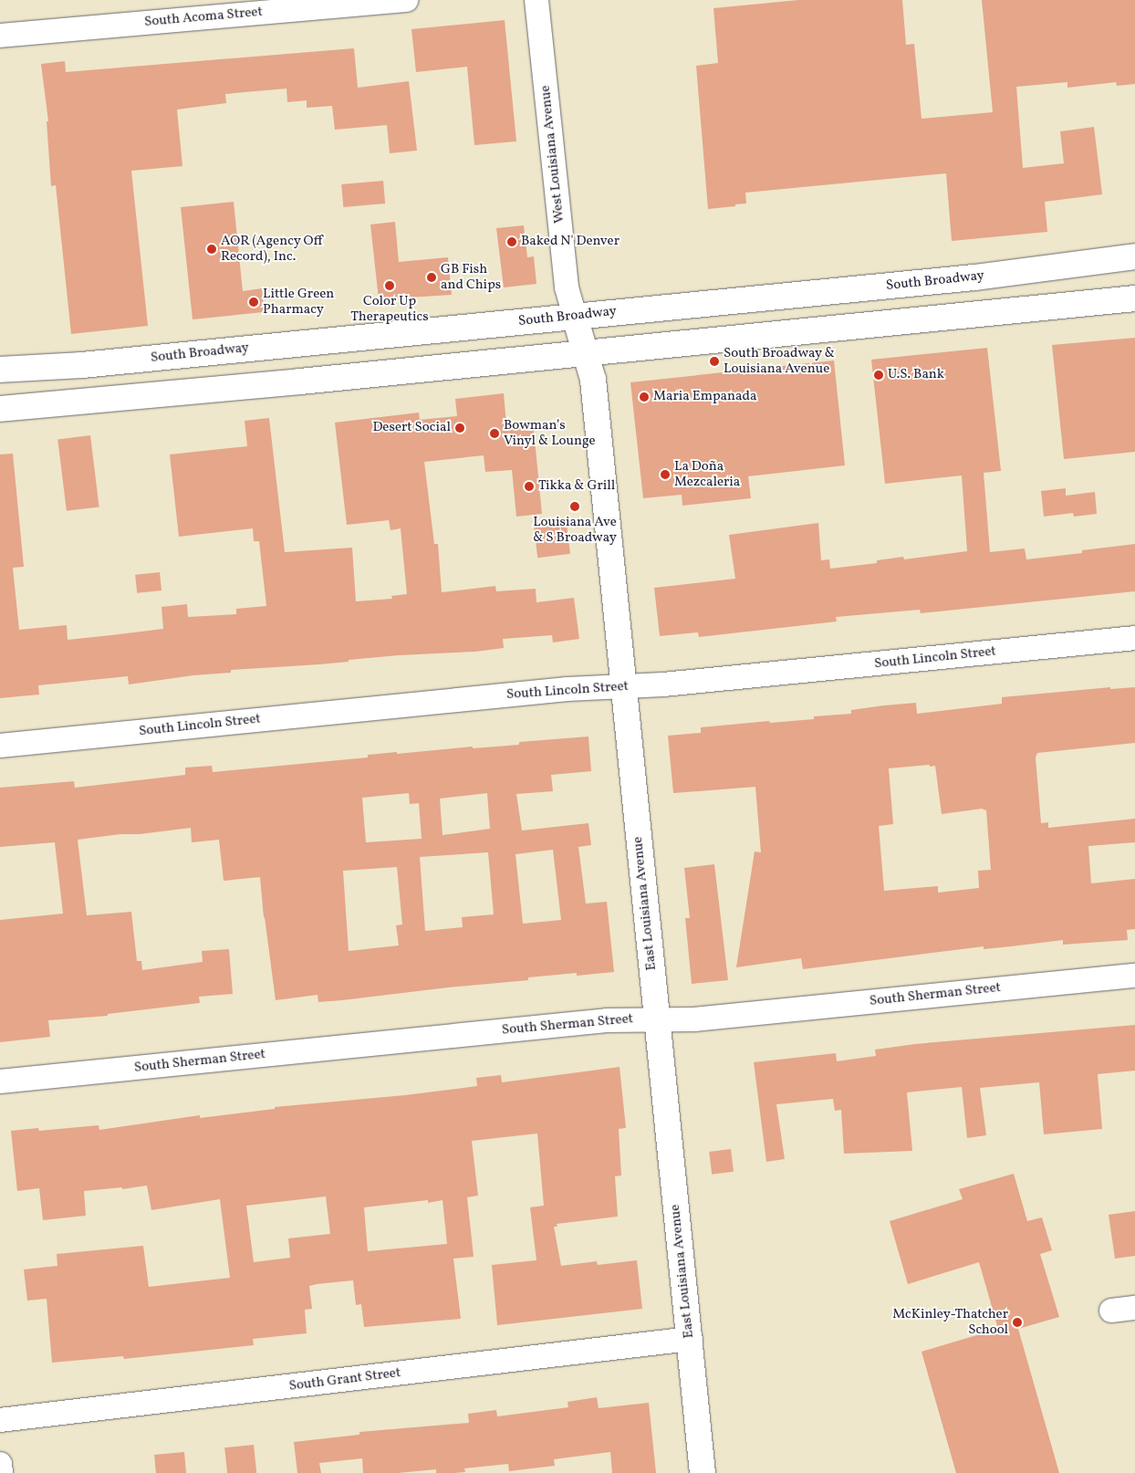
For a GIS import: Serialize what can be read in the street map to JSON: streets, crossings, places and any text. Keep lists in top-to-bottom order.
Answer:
{
  "streets": {
    "main road": ["South Broadway", "East Louisiana Avenue"],
    "street": [
      "South Acoma Street",
      "West Louisiana Avenue",
      "South Lincoln Street",
      "South Sherman Street",
      "South Grant Street"
    ]
  },
  "crossings": [
    ["West Louisiana Avenue", "South Broadway"],
    ["West Louisiana Avenue", "East Louisiana Avenue"],
    ["South Broadway", "East Louisiana Avenue"],
    ["South Lincoln Street", "East Louisiana Avenue"],
    ["East Louisiana Avenue", "South Sherman Street"],
    ["East Louisiana Avenue", "South Grant Street"]
  ],
  "places": [
    "Baked N' Denver",
    "AOR (Agency Off Record), Inc.",
    "GB Fish and Chips",
    "Color Up Therapeutics",
    "Little Green Pharmacy",
    "South Broadway & Louisiana Avenue",
    "U.S. Bank",
    "Maria Empanada",
    "Desert Social",
    "Bowman’s Vinyl & Lounge",
    "La Doña Mezcaleria",
    "Tikka & Grill",
    "Louisiana Ave & S Broadway",
    "McKinley-Thatcher School"
  ]
}
